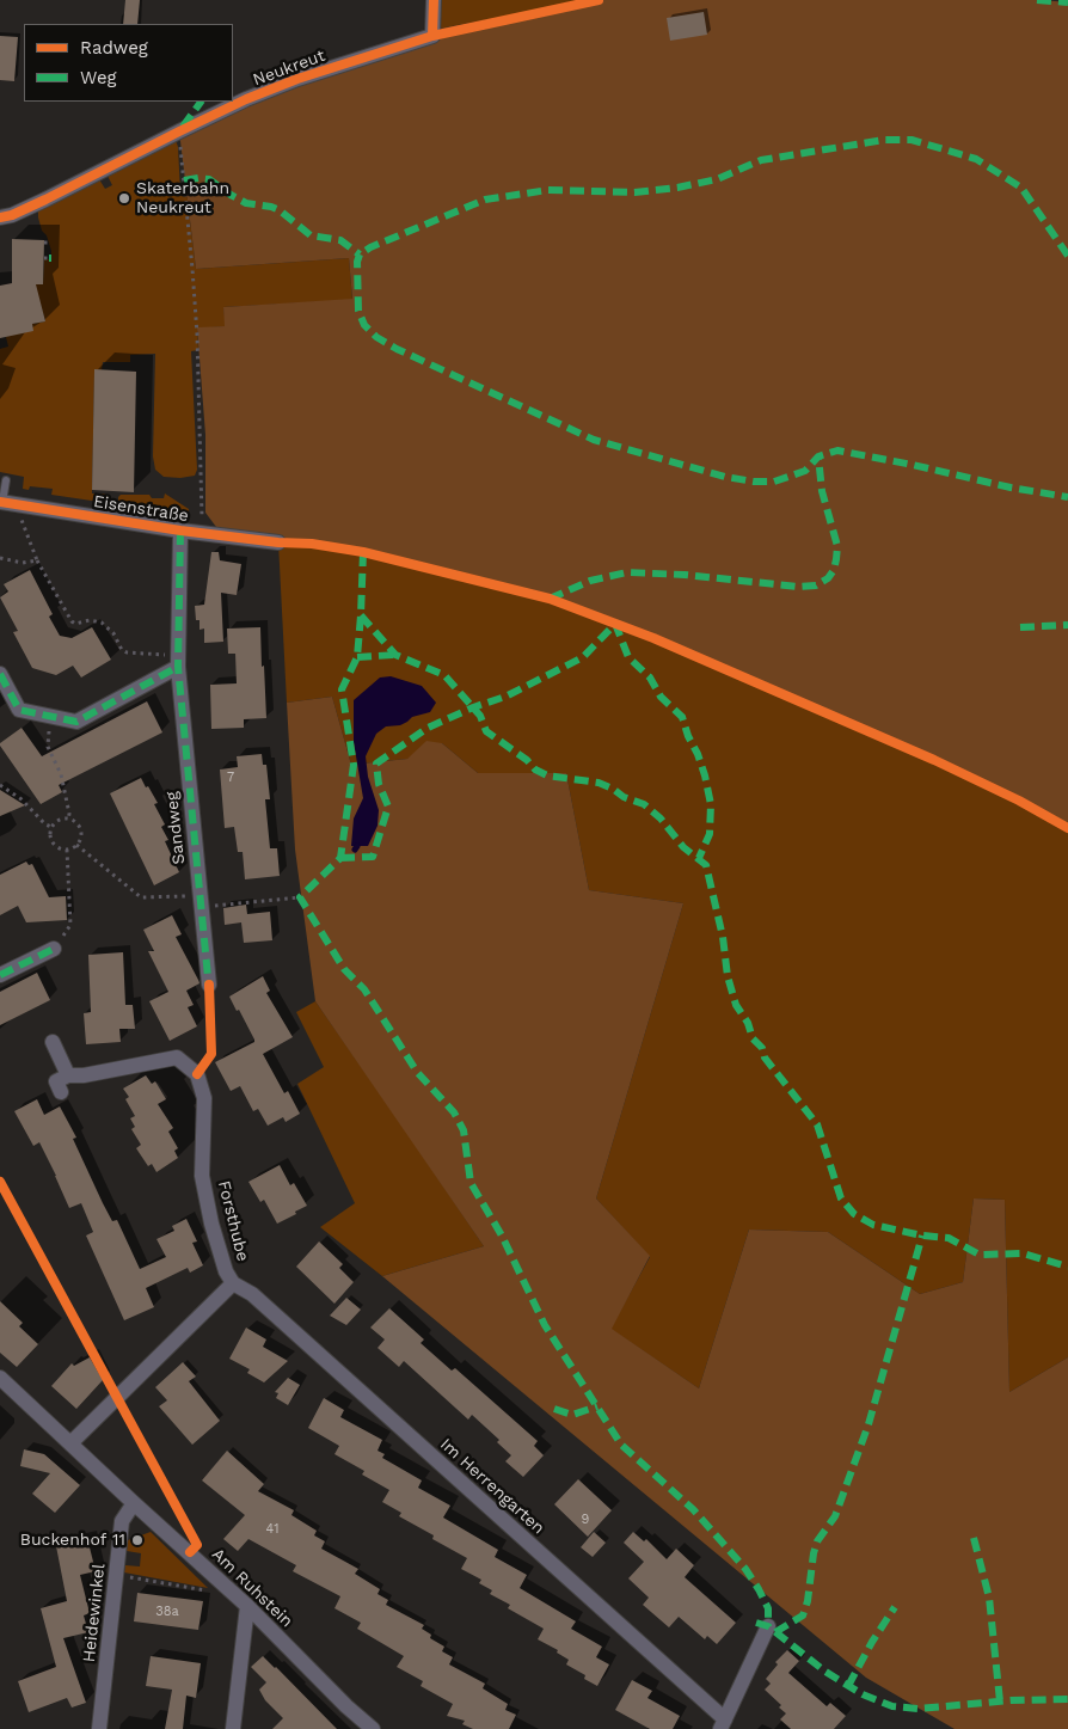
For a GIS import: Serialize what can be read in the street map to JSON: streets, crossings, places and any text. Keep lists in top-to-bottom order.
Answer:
{
  "streets": {
    "street": [
      "Neukreut",
      "Eisenstraße",
      "Sandweg",
      "Forsthube",
      "Im Herrengarten",
      "Am Ruhstein",
      "Heidewinkel"
    ]
  },
  "crossings": [
    ["Eisenstraße", "Sandweg"],
    ["Forsthube", "Im Herrengarten"],
    ["Forsthube", "Am Ruhstein"],
    ["Am Ruhstein", "Heidewinkel"]
  ],
  "places": ["Skaterbahn Neukreut", "Buckenhof 11"],
  "house_numbers": [
    "7",
    "9",
    "41",
    "38a"
  ],
  "legend": ["Radweg", "Weg"]
}
